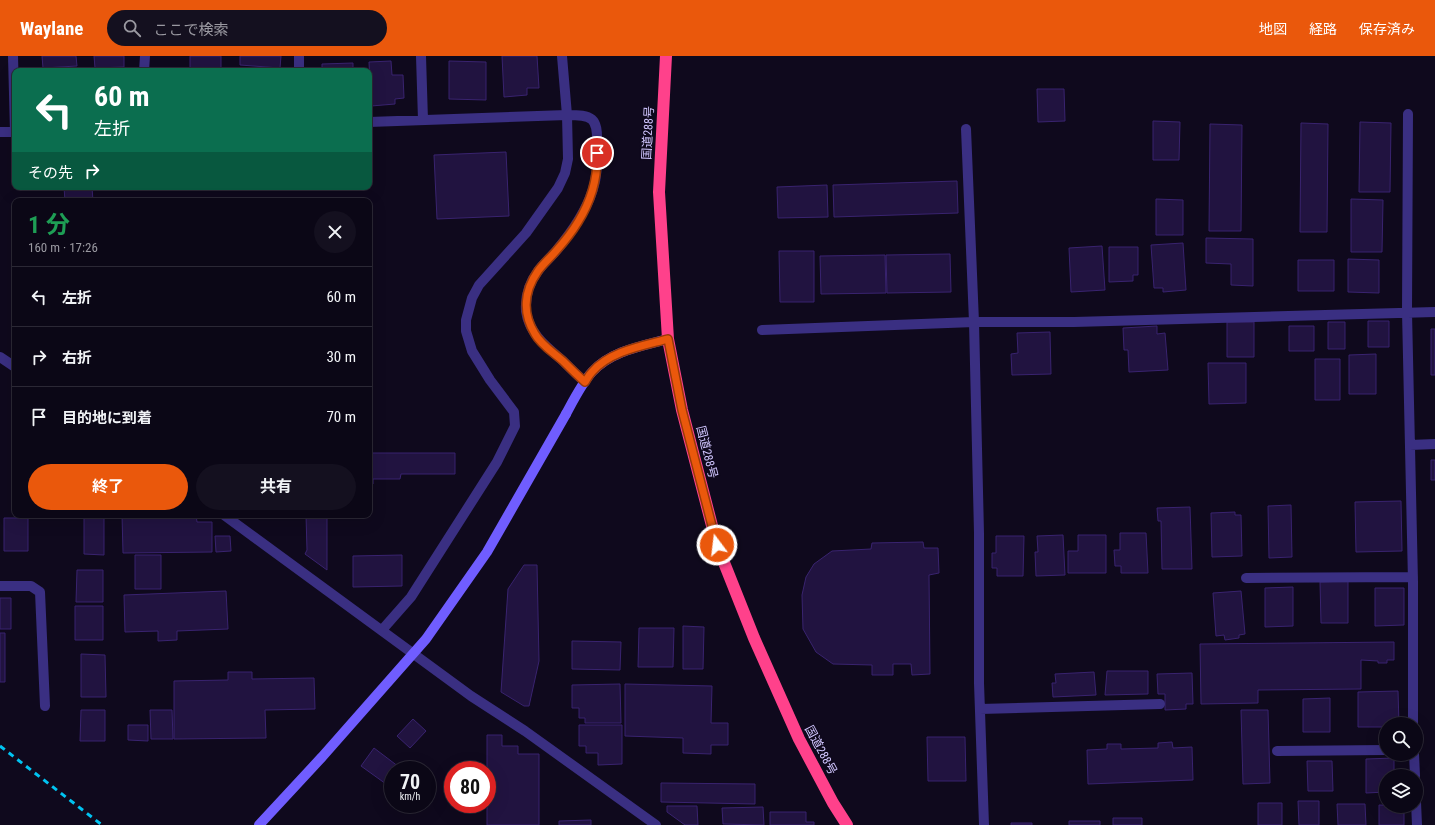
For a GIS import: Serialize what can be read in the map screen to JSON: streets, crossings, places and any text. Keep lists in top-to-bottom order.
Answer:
{
  "streets": {
    "highway": ["国道288号"]
  },
  "page": {
    "header": "Waylane",
    "search": "ここで検索",
    "nav": ["地図", "経路", "保存済み"],
    "turn": ["60 m", "左折"],
    "then": "その先",
    "heading": ["1 分", "160 m · 17:26"],
    "list": [
      {
        "name": "左折",
        "value": "60 m"
      },
      {
        "name": "右折",
        "value": "30 m"
      },
      {
        "name": "目的地に到着",
        "value": "70 m"
      }
    ],
    "buttons": ["終了", "共有"],
    "speed": "70 km/h",
    "limit": "80"
  }
}
